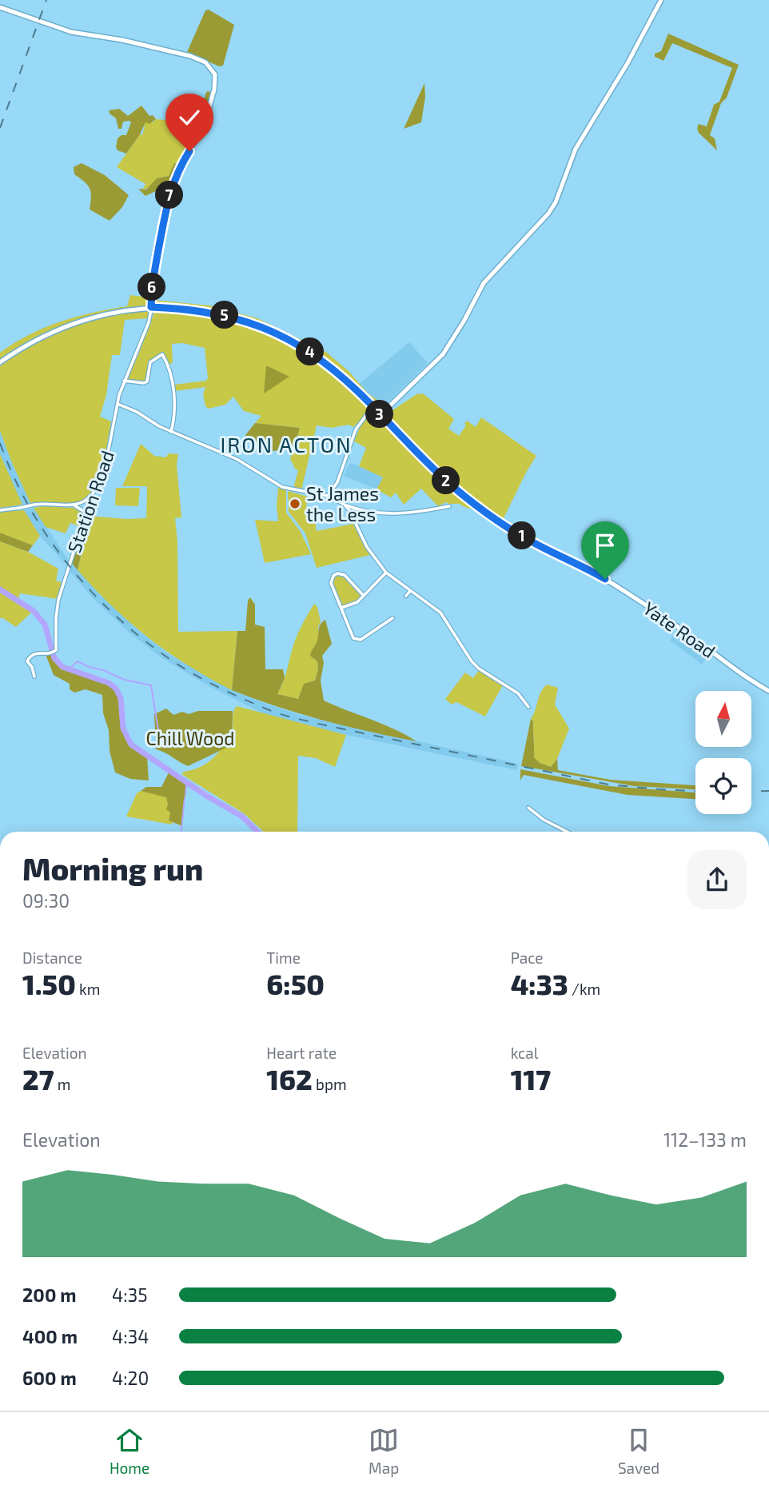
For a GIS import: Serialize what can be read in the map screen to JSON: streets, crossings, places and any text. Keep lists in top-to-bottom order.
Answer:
{
  "streets": {
    "main road": ["Yate Road"],
    "street": ["Station Road"]
  },
  "crossings": [
    ["Station Road", "Yate Road"]
  ],
  "districts": ["IRON ACTON"],
  "parks": ["Chill Wood"],
  "places": ["St James the Less"],
  "north": "top",
  "page": {
    "pins": [
      "7",
      "6",
      "5",
      "4",
      "3",
      "2",
      "1"
    ],
    "heading": ["Morning run", "09:30"],
    "stats": [
      ["Distance", "1.50 km"],
      ["Time", "6:50"],
      ["Pace", "4:33 /km"],
      ["Elevation", "27 m"],
      ["Heart rate", "162 bpm"],
      ["kcal", "117"]
    ],
    "chart": ["Elevation", "112–133 m"],
    "list": [
      {
        "name": "200 m",
        "note": "4:35"
      },
      {
        "name": "400 m",
        "note": "4:34"
      },
      {
        "name": "600 m",
        "note": "4:20"
      }
    ],
    "tabs": ["Home", "Map", "Saved"]
  }
}
